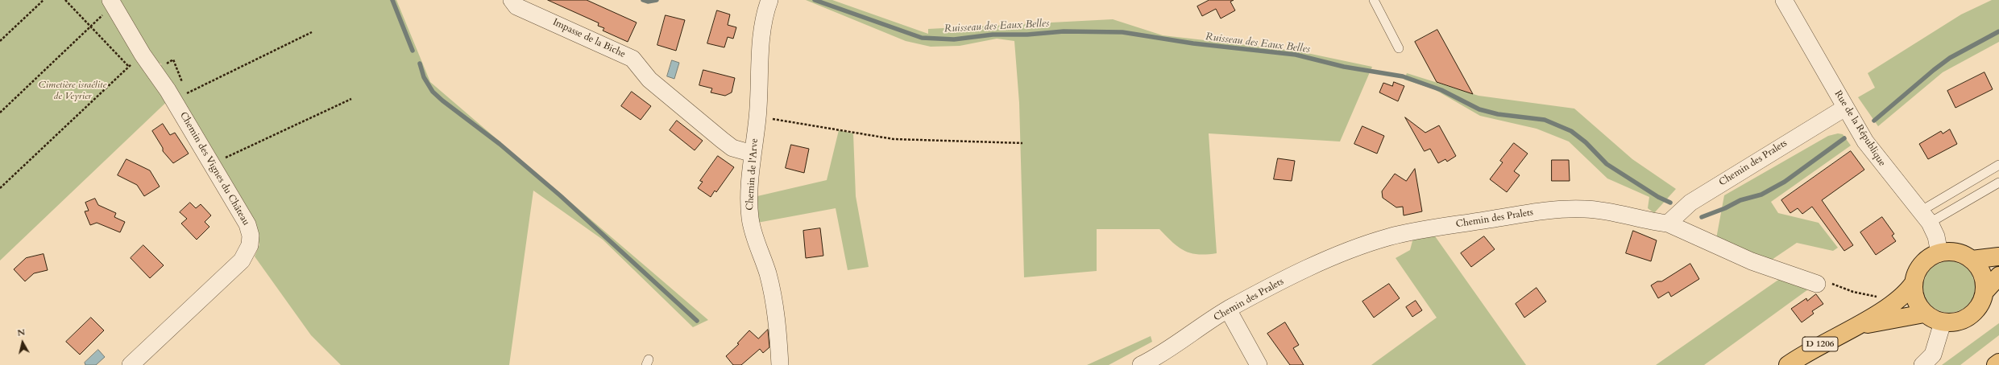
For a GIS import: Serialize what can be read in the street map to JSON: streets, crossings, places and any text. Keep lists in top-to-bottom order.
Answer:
{
  "streets": {
    "main road": ["D 1206"],
    "street": [
      "Impasse de la Biche",
      "Rue de la République",
      "Chemin des Pralets",
      "Chemin des Vignes du Château",
      "Chemin de l'Arve"
    ]
  },
  "crossings": [
    ["Impasse de la Biche", "Chemin de l'Arve"],
    ["Rue de la République", "Chemin des Pralets"],
    ["Rue de la République", "D 1206"]
  ],
  "water": ["Ruisseau des Eaux Belles"],
  "parks": ["Cimetière israélite de Veyrier"],
  "north": "top"
}
